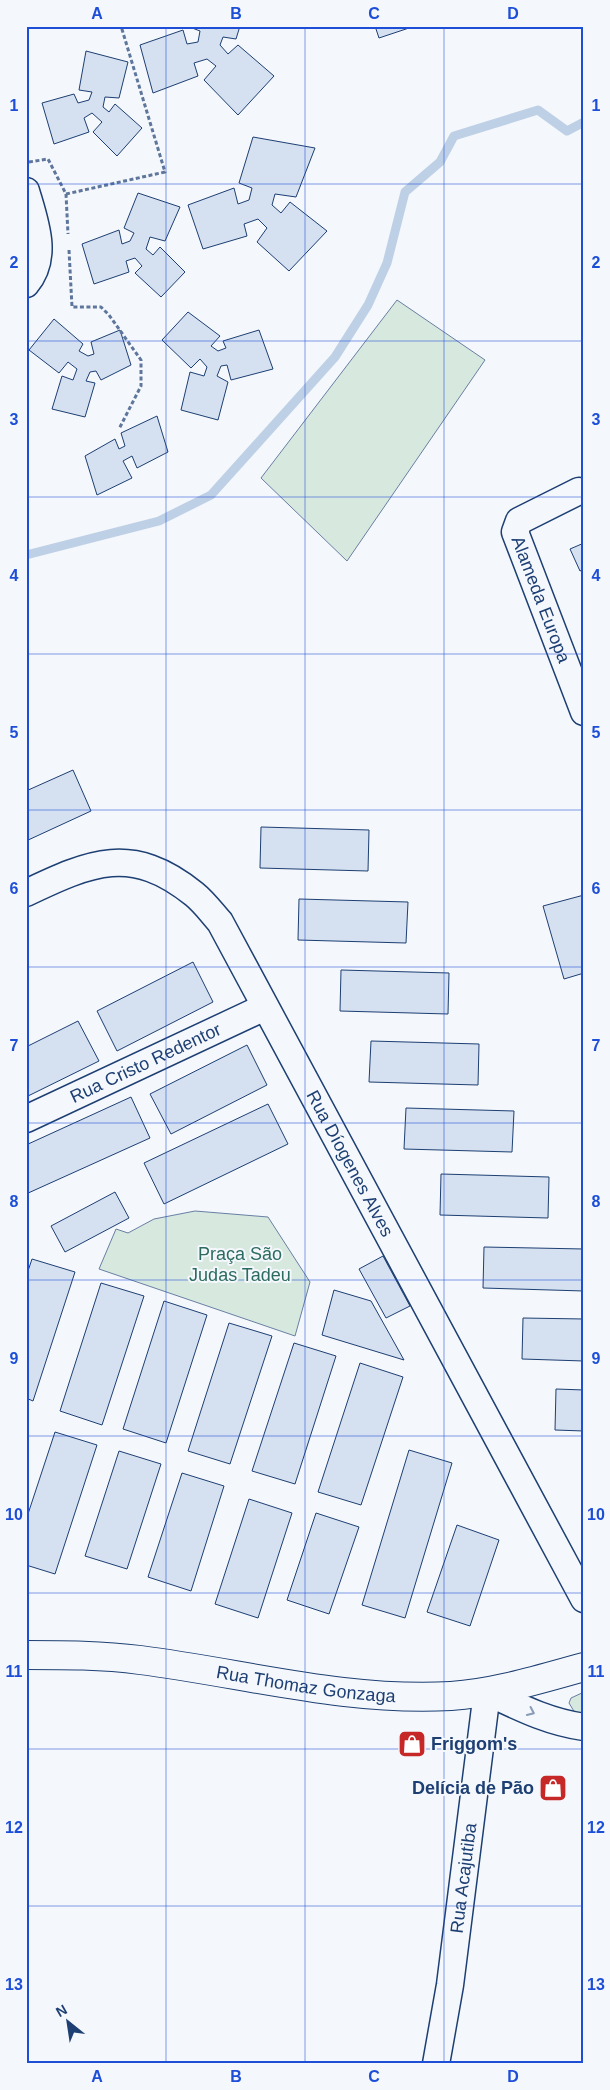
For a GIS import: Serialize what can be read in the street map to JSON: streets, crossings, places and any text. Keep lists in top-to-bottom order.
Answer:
{
  "streets": {
    "main road": ["Rua Thomaz Gonzaga"],
    "street": [
      "Alameda Europa",
      "Rua Cristo Redentor",
      "Rua Díogenes Alves",
      "Rua Acajutiba"
    ]
  },
  "crossings": [
    ["Rua Cristo Redentor", "Rua Díogenes Alves"],
    ["Rua Thomaz Gonzaga", "Rua Acajutiba"]
  ],
  "parks": ["Praça São Judas Tadeu"],
  "places": {
    "shop": ["Friggom's", "Delícia de Pão"]
  },
  "north": "top left",
  "grid": {
    "columns": [
      "A",
      "B",
      "C",
      "D"
    ],
    "rows": [
      "1",
      "2",
      "3",
      "4",
      "5",
      "6",
      "7",
      "8",
      "9",
      "10",
      "11",
      "12",
      "13"
    ]
  }
}
